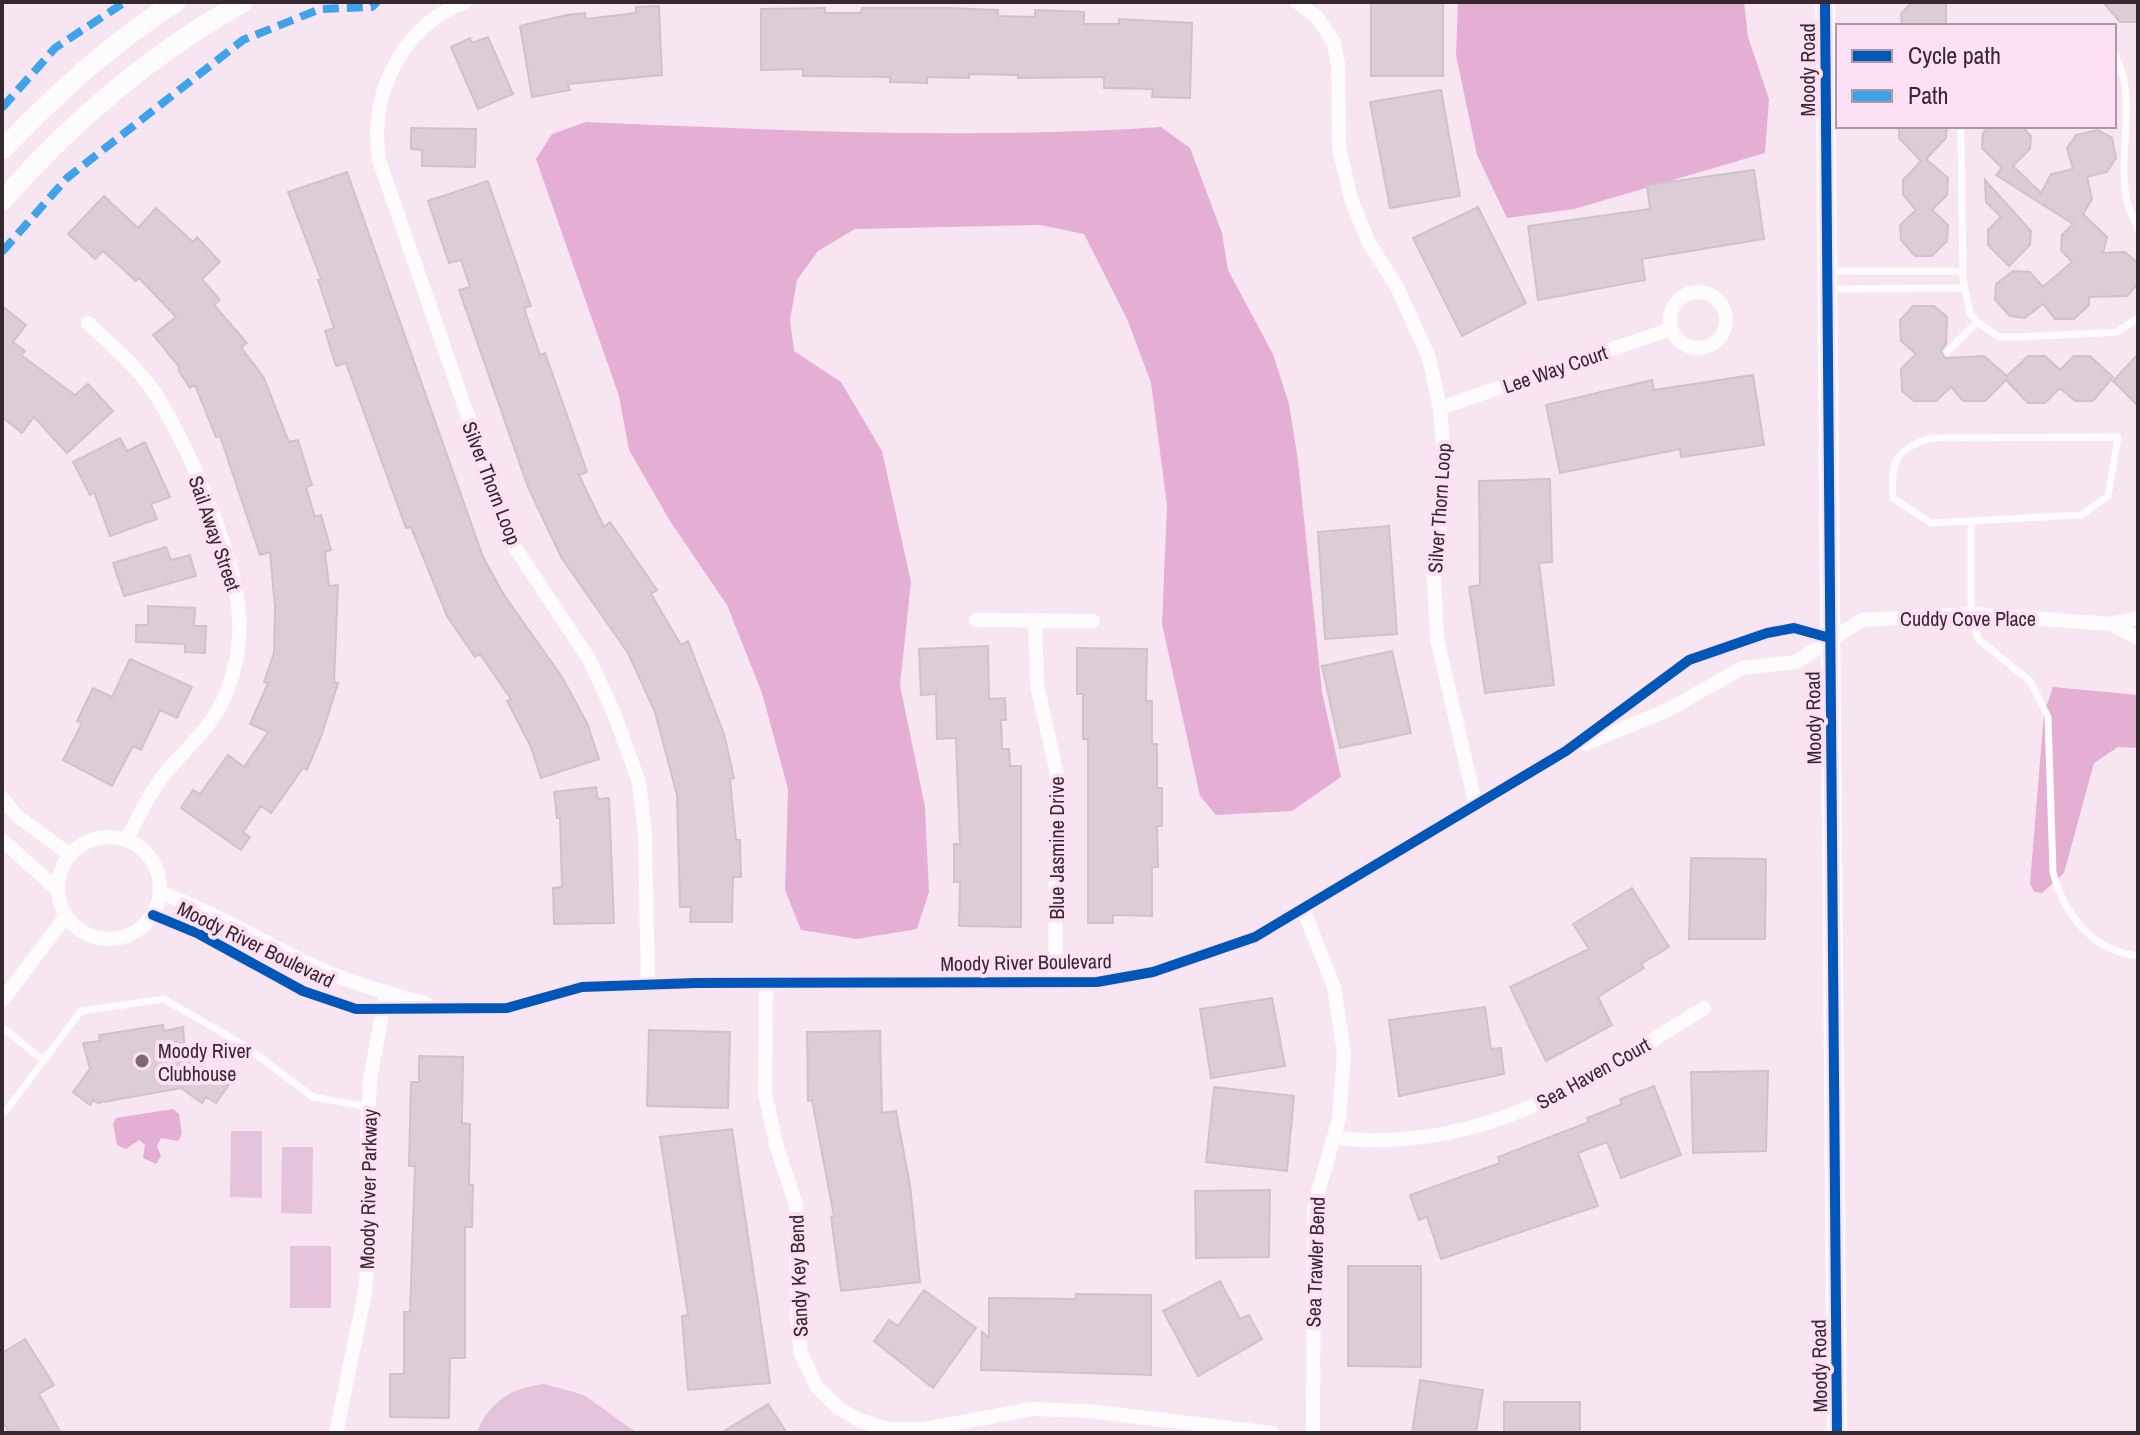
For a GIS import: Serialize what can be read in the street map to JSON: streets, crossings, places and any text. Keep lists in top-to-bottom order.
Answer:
{
  "streets": {
    "street": [
      "Moody Road",
      "Lee Way Court",
      "Silver Thorn Loop",
      "Sail Away Street",
      "Cuddy Cove Place",
      "Blue Jasmine Drive",
      "Moody River Boulevard",
      "Sea Haven Court",
      "Moody River Parkway",
      "Sea Trawler Bend",
      "Sandy Key Bend"
    ]
  },
  "crossings": [
    ["Moody Road", "Cuddy Cove Place"],
    ["Moody Road", "Moody River Boulevard"],
    ["Lee Way Court", "Silver Thorn Loop"],
    ["Silver Thorn Loop", "Moody River Boulevard"],
    ["Sail Away Street", "Moody River Boulevard"],
    ["Cuddy Cove Place", "Moody River Boulevard"],
    ["Blue Jasmine Drive", "Moody River Boulevard"],
    ["Moody River Boulevard", "Moody River Parkway"],
    ["Moody River Boulevard", "Sea Trawler Bend"],
    ["Moody River Boulevard", "Sandy Key Bend"],
    ["Sea Haven Court", "Sea Trawler Bend"]
  ],
  "places": ["Moody River Clubhouse"],
  "legend": ["Cycle path", "Path"]
}
